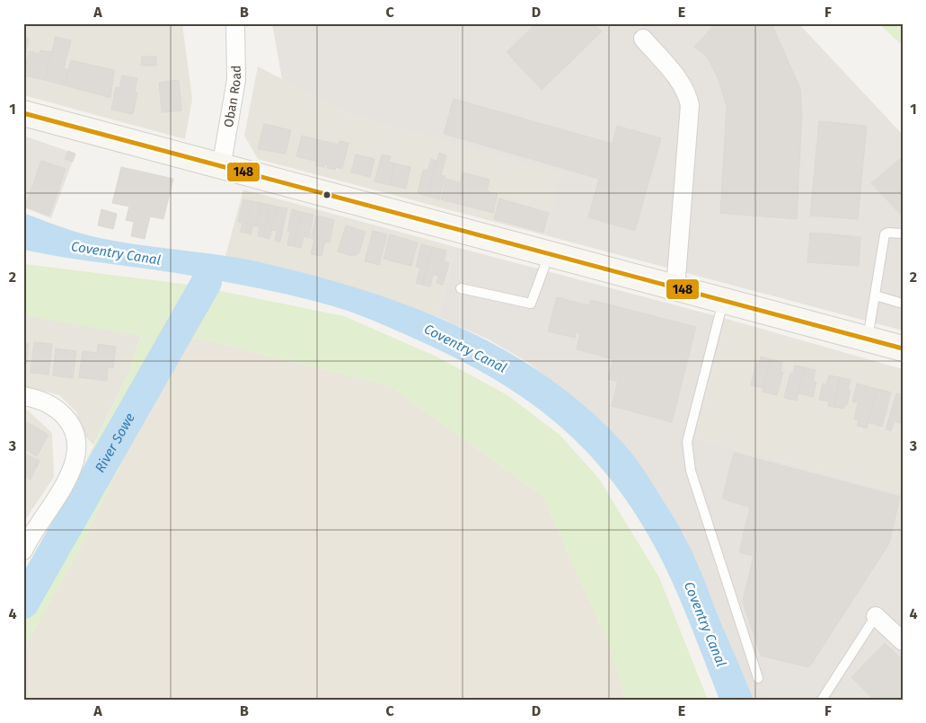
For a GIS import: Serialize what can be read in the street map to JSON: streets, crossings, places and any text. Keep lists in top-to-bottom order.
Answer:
{
  "streets": {
    "street": ["Oban Road"]
  },
  "water": ["Coventry Canal", "River Sowe"],
  "lines": ["transit line 148"],
  "grid": {
    "columns": [
      "A",
      "B",
      "C",
      "D",
      "E",
      "F"
    ],
    "rows": [
      "1",
      "2",
      "3",
      "4"
    ]
  }
}
